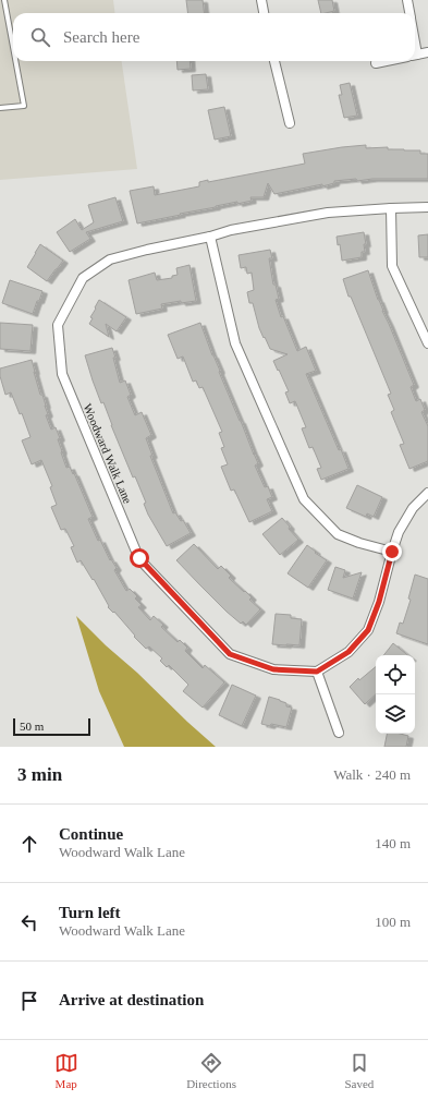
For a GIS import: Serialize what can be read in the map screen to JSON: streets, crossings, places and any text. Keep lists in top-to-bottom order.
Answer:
{
  "streets": {
    "street": ["Woodward Walk Lane"]
  },
  "scale_bar": "50 m",
  "page": {
    "search": "Search here",
    "scale": "50 m",
    "heading": ["3 min", "Walk · 240 m"],
    "list": [
      ["Continue", "Woodward Walk Lane", "140 m"],
      ["Turn left", "Woodward Walk Lane", "100 m"],
      "Arrive at destination"
    ],
    "nav": ["Map", "Directions", "Saved"]
  }
}
